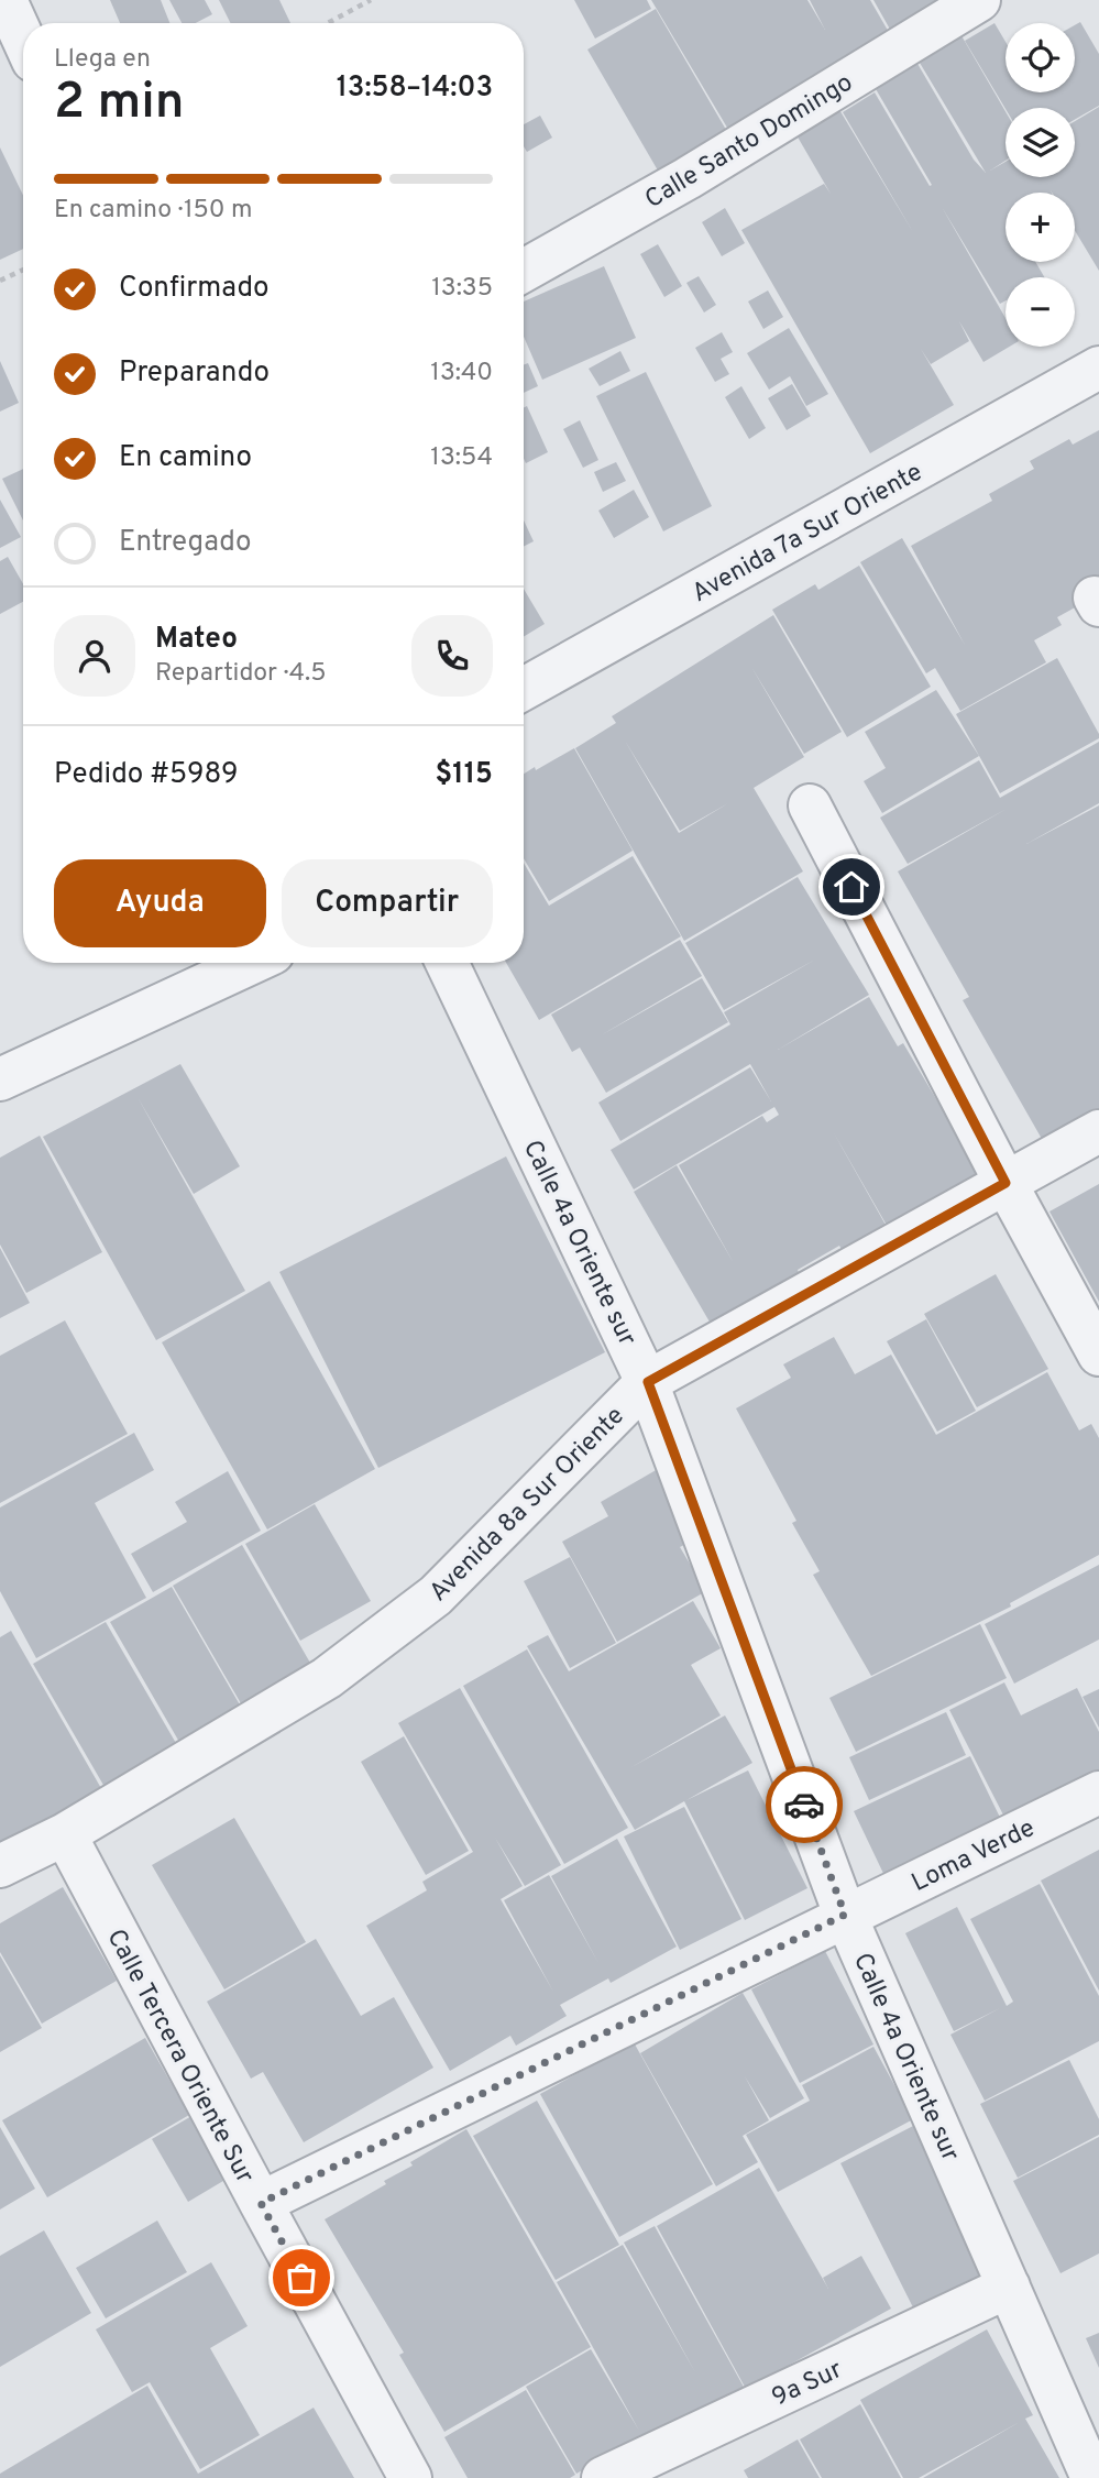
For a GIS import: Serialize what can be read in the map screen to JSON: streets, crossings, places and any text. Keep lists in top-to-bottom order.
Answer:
{
  "streets": {
    "street": [
      "Calle Santo Domingo",
      "Avenida 7a Sur Oriente",
      "Calle 4a Oriente sur",
      "Avenida 8a Sur Oriente",
      "Loma Verde",
      "Calle Tercera Oriente Sur",
      "9a Sur"
    ]
  },
  "crossings": [
    ["Calle 4a Oriente sur", "Avenida 8a Sur Oriente"],
    ["Calle 4a Oriente sur", "Loma Verde"],
    ["Calle 4a Oriente sur", "9a Sur"],
    ["Avenida 8a Sur Oriente", "Calle Tercera Oriente Sur"],
    ["Loma Verde", "Calle Tercera Oriente Sur"]
  ],
  "page": {
    "map_buttons": ["+", "−"],
    "heading": ["2 min", "Llega en", "13:58–14:03"],
    "panel": [
      "Mateo",
      "Repartidor · 4.5",
      "Pedido #5989",
      "$115"
    ],
    "bar": "En camino · 150 m",
    "list": [
      ["Confirmado", "13:35"],
      ["Preparando", "13:40"],
      ["En camino", "13:54"],
      "Entregado"
    ],
    "buttons": ["Ayuda", "Compartir"]
  }
}
